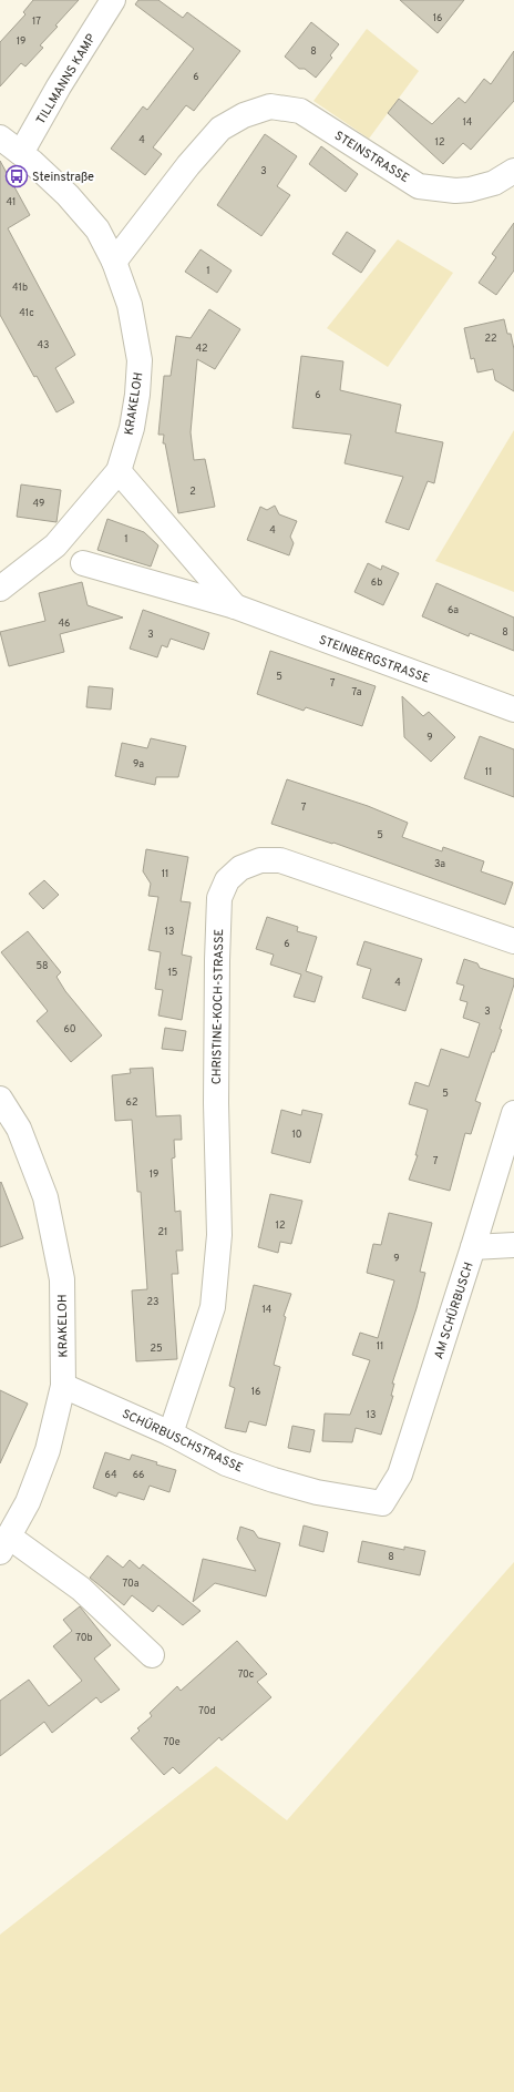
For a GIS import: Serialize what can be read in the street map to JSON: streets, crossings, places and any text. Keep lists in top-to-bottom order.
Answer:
{
  "streets": {
    "street": [
      "TILLMANNS KAMP",
      "STEINSTRASSE",
      "KRAKELOH",
      "STEINBERGSTRASSE",
      "CHRISTINE-KOCH-STRASSE",
      "AM SCHÜRBUSCH",
      "SCHÜRBUSCHSTRASSE"
    ]
  },
  "crossings": [
    ["TILLMANNS KAMP", "KRAKELOH"],
    ["STEINSTRASSE", "KRAKELOH"],
    ["KRAKELOH", "STEINBERGSTRASSE"],
    ["KRAKELOH", "SCHÜRBUSCHSTRASSE"],
    ["CHRISTINE-KOCH-STRASSE", "SCHÜRBUSCHSTRASSE"],
    ["AM SCHÜRBUSCH", "SCHÜRBUSCHSTRASSE"]
  ],
  "places": {
    "bus stop": ["Steinstraße"]
  },
  "house_numbers": [
    "16",
    "17",
    "19",
    "8",
    "6",
    "14",
    "4",
    "12",
    "3",
    "41",
    "1",
    "41b",
    "41c",
    "22",
    "43",
    "42",
    "6",
    "2",
    "49",
    "4",
    "1",
    "6b",
    "6a",
    "46",
    "8",
    "3",
    "5",
    "7",
    "7a",
    "9",
    "9a",
    "11",
    "7",
    "5",
    "3a",
    "11",
    "13",
    "6",
    "58",
    "15",
    "4",
    "3",
    "60",
    "5",
    "62",
    "10",
    "7",
    "19",
    "12",
    "21",
    "9",
    "23",
    "14",
    "11",
    "25",
    "16",
    "13",
    "64",
    "66",
    "8",
    "70a",
    "70b",
    "70c",
    "70d",
    "70e"
  ]
}
